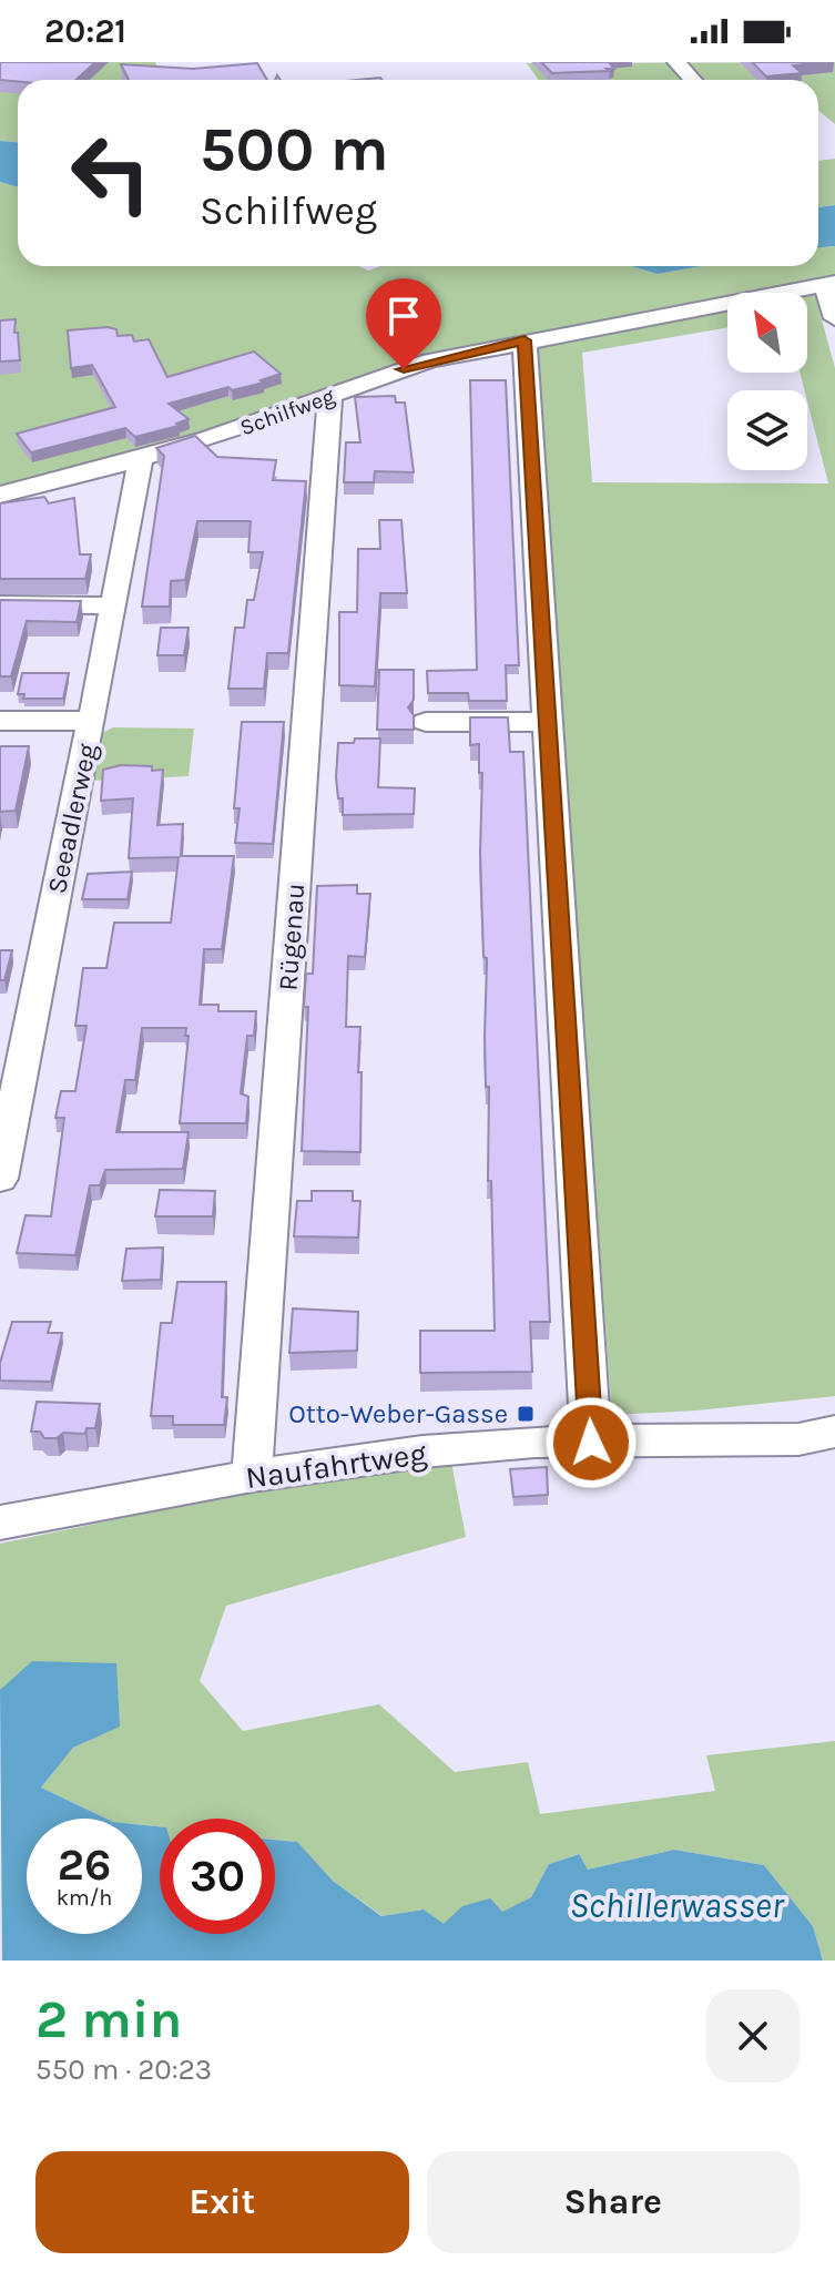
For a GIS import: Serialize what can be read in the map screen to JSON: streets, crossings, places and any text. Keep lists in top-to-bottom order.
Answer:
{
  "streets": {
    "street": [
      "Schilfweg",
      "Seeadlerweg",
      "Rügenau",
      "Naufahrtweg"
    ]
  },
  "crossings": [
    ["Schilfweg", "Seeadlerweg"],
    ["Schilfweg", "Rügenau"],
    ["Rügenau", "Naufahrtweg"]
  ],
  "water": ["Schillerwasser"],
  "places": {
    "transit": ["Otto-Weber-Gasse"]
  },
  "north": "top left",
  "page": {
    "status": "20:21",
    "turn": ["500 m", "Schilfweg"],
    "speed": "26 km/h",
    "limit": "30",
    "heading": ["2 min", "550 m · 20:23"],
    "buttons": ["Exit", "Share"]
  }
}
